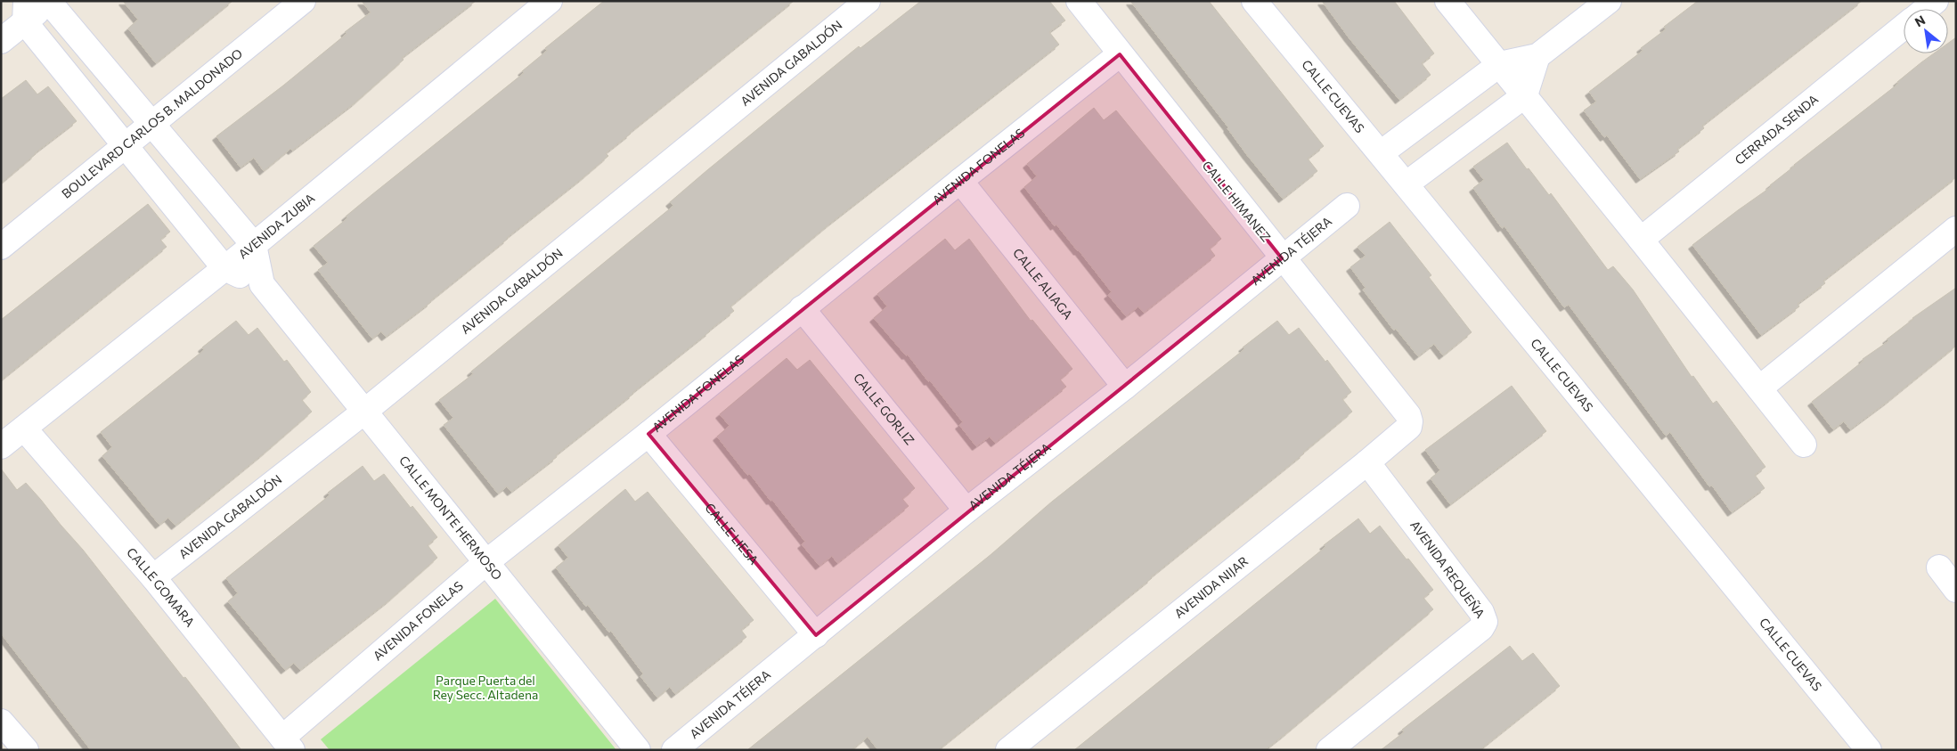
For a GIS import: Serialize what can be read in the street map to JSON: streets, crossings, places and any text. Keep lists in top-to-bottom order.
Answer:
{
  "streets": {
    "street": [
      "AVENIDA GABALDÓN",
      "CALLE CUEVAS",
      "BOULEVARD CARLOS B. MALDONADO",
      "CERRADA SENDA",
      "AVENIDA FONELAS",
      "CALLE HIMANEZ",
      "AVENIDA ZUBIA",
      "AVENIDA TÉJERA",
      "CALLE ALIAGA",
      "CALLE GORLIZ",
      "CALLE MONTE HERMOSO",
      "CALLE LIESA",
      "AVENIDA REQUEÑA",
      "CALLE GOMARA",
      "AVENIDA NIJAR"
    ]
  },
  "crossings": [
    ["AVENIDA GABALDÓN", "CALLE MONTE HERMOSO"],
    ["AVENIDA GABALDÓN", "CALLE GOMARA"],
    ["BOULEVARD CARLOS B. MALDONADO", "CALLE MONTE HERMOSO"],
    ["AVENIDA FONELAS", "CALLE HIMANEZ"],
    ["AVENIDA FONELAS", "CALLE ALIAGA"],
    ["AVENIDA FONELAS", "CALLE GORLIZ"],
    ["AVENIDA FONELAS", "CALLE MONTE HERMOSO"],
    ["AVENIDA FONELAS", "CALLE LIESA"],
    ["AVENIDA FONELAS", "CALLE GOMARA"],
    ["CALLE HIMANEZ", "AVENIDA TÉJERA"],
    ["CALLE HIMANEZ", "AVENIDA NIJAR"],
    ["AVENIDA ZUBIA", "CALLE MONTE HERMOSO"],
    ["AVENIDA ZUBIA", "CALLE GOMARA"],
    ["AVENIDA TÉJERA", "CALLE ALIAGA"],
    ["AVENIDA TÉJERA", "CALLE GORLIZ"],
    ["AVENIDA TÉJERA", "CALLE LIESA"],
    ["AVENIDA REQUEÑA", "AVENIDA NIJAR"]
  ],
  "parks": ["Parque Puerta del Rey Secc. Altadena"],
  "north": "top left"
}
